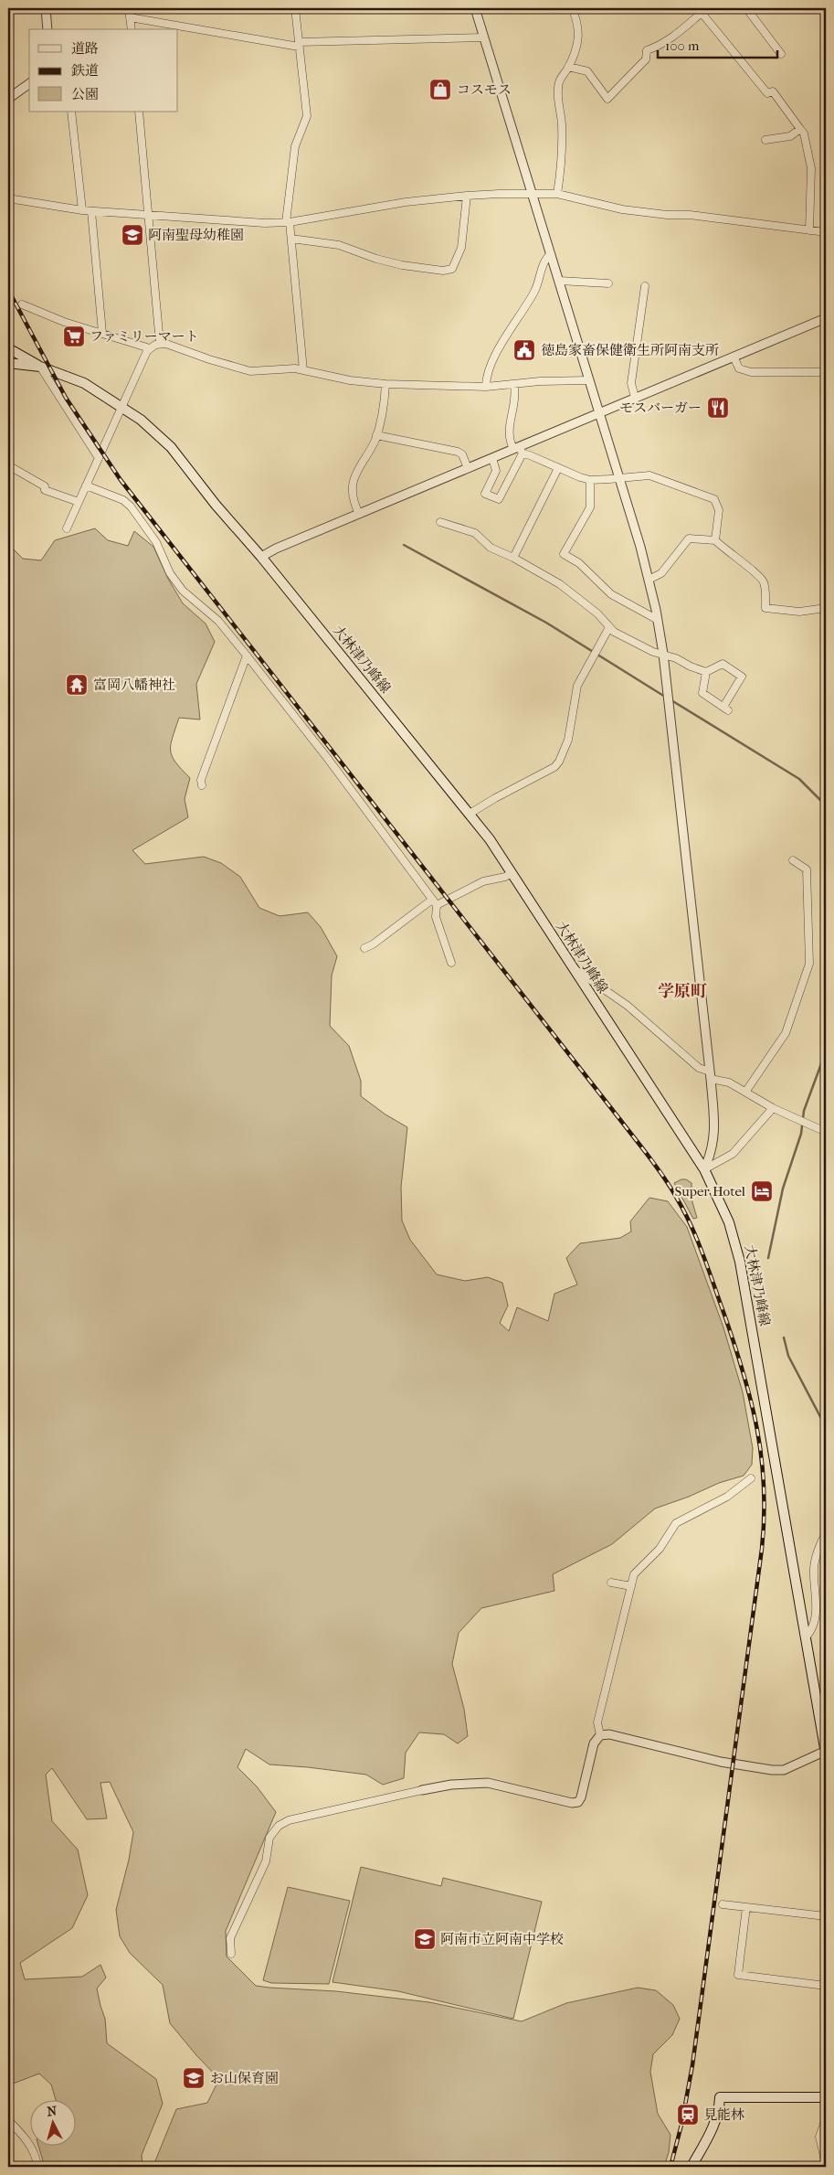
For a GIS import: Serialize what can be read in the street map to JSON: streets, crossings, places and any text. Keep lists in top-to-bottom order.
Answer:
{
  "streets": {
    "main road": ["大林津乃峰線"]
  },
  "districts": ["学原町"],
  "places": {
    "shop": ["コスモス"],
    "school or university": ["阿南聖母幼稚園", "阿南市立阿南中学校", "お山保育園"],
    "supermarket": ["ファミリーマート"],
    "public building": ["徳島家畜保健衛生所阿南支所"],
    "restaurant": ["モスバーガー"],
    "temple": ["富岡八幡神社"],
    "hotel": ["Super Hotel"],
    "station": ["見能林"]
  },
  "legend": ["道路", "鉄道", "公園"],
  "scale_bar": "100 m",
  "north": "top"
}
